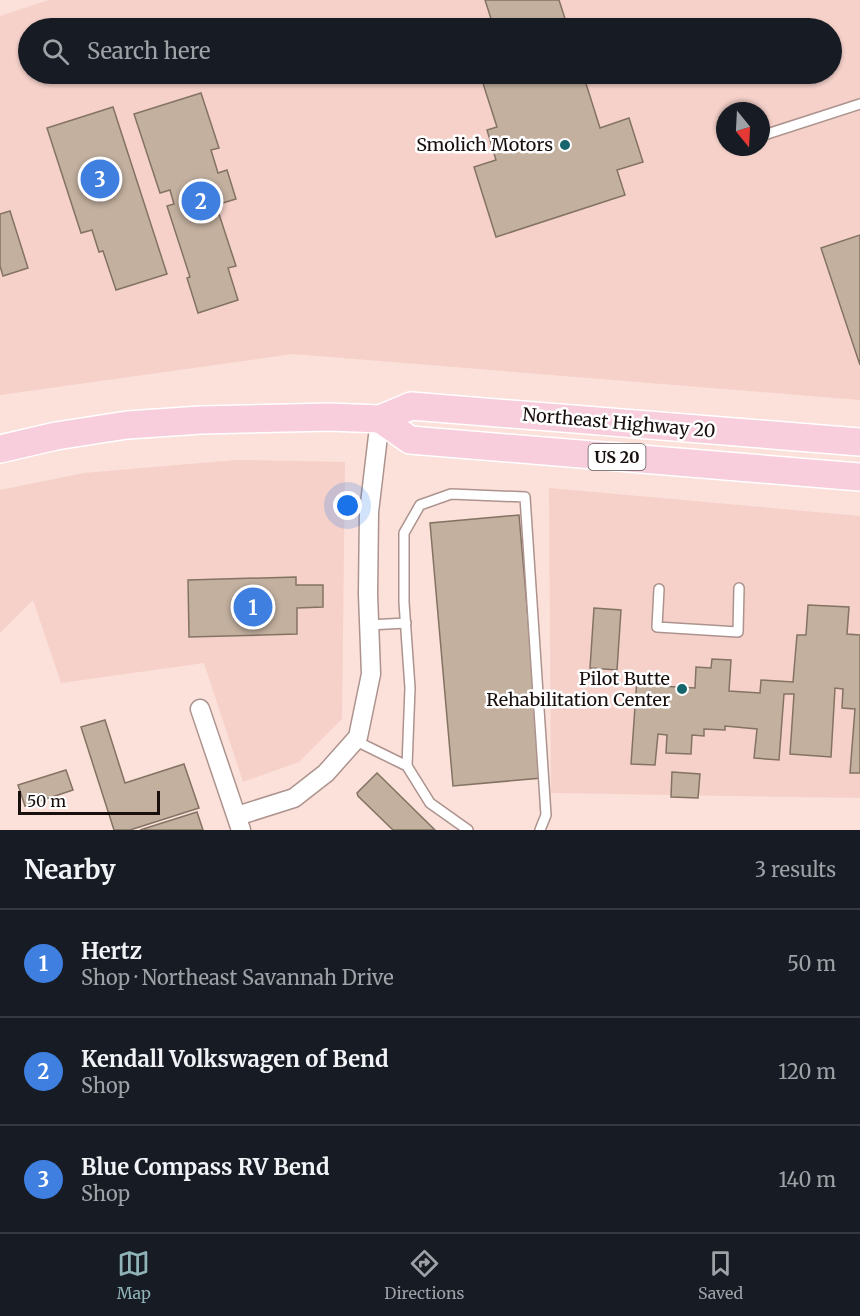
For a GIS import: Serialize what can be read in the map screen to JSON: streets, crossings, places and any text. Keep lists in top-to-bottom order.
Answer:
{
  "streets": {
    "main road": ["Northeast Highway 20", "US 20"]
  },
  "places": ["Smolich Motors", "Pilot Butte Rehabilitation Center"],
  "scale_bar": "50 m",
  "north": "bottom",
  "page": {
    "search": "Search here",
    "pins": ["3", "2", "1"],
    "scale": "50 m",
    "heading": ["Nearby", "3 results"],
    "list": [
      {
        "mark": "1",
        "name": "Hertz",
        "note": "Shop · Northeast Savannah Drive",
        "value": "50 m"
      },
      {
        "mark": "2",
        "name": "Kendall Volkswagen of Bend",
        "note": "Shop",
        "value": "120 m"
      },
      {
        "mark": "3",
        "name": "Blue Compass RV Bend",
        "note": "Shop",
        "value": "140 m"
      }
    ],
    "nav": ["Map", "Directions", "Saved"]
  }
}
